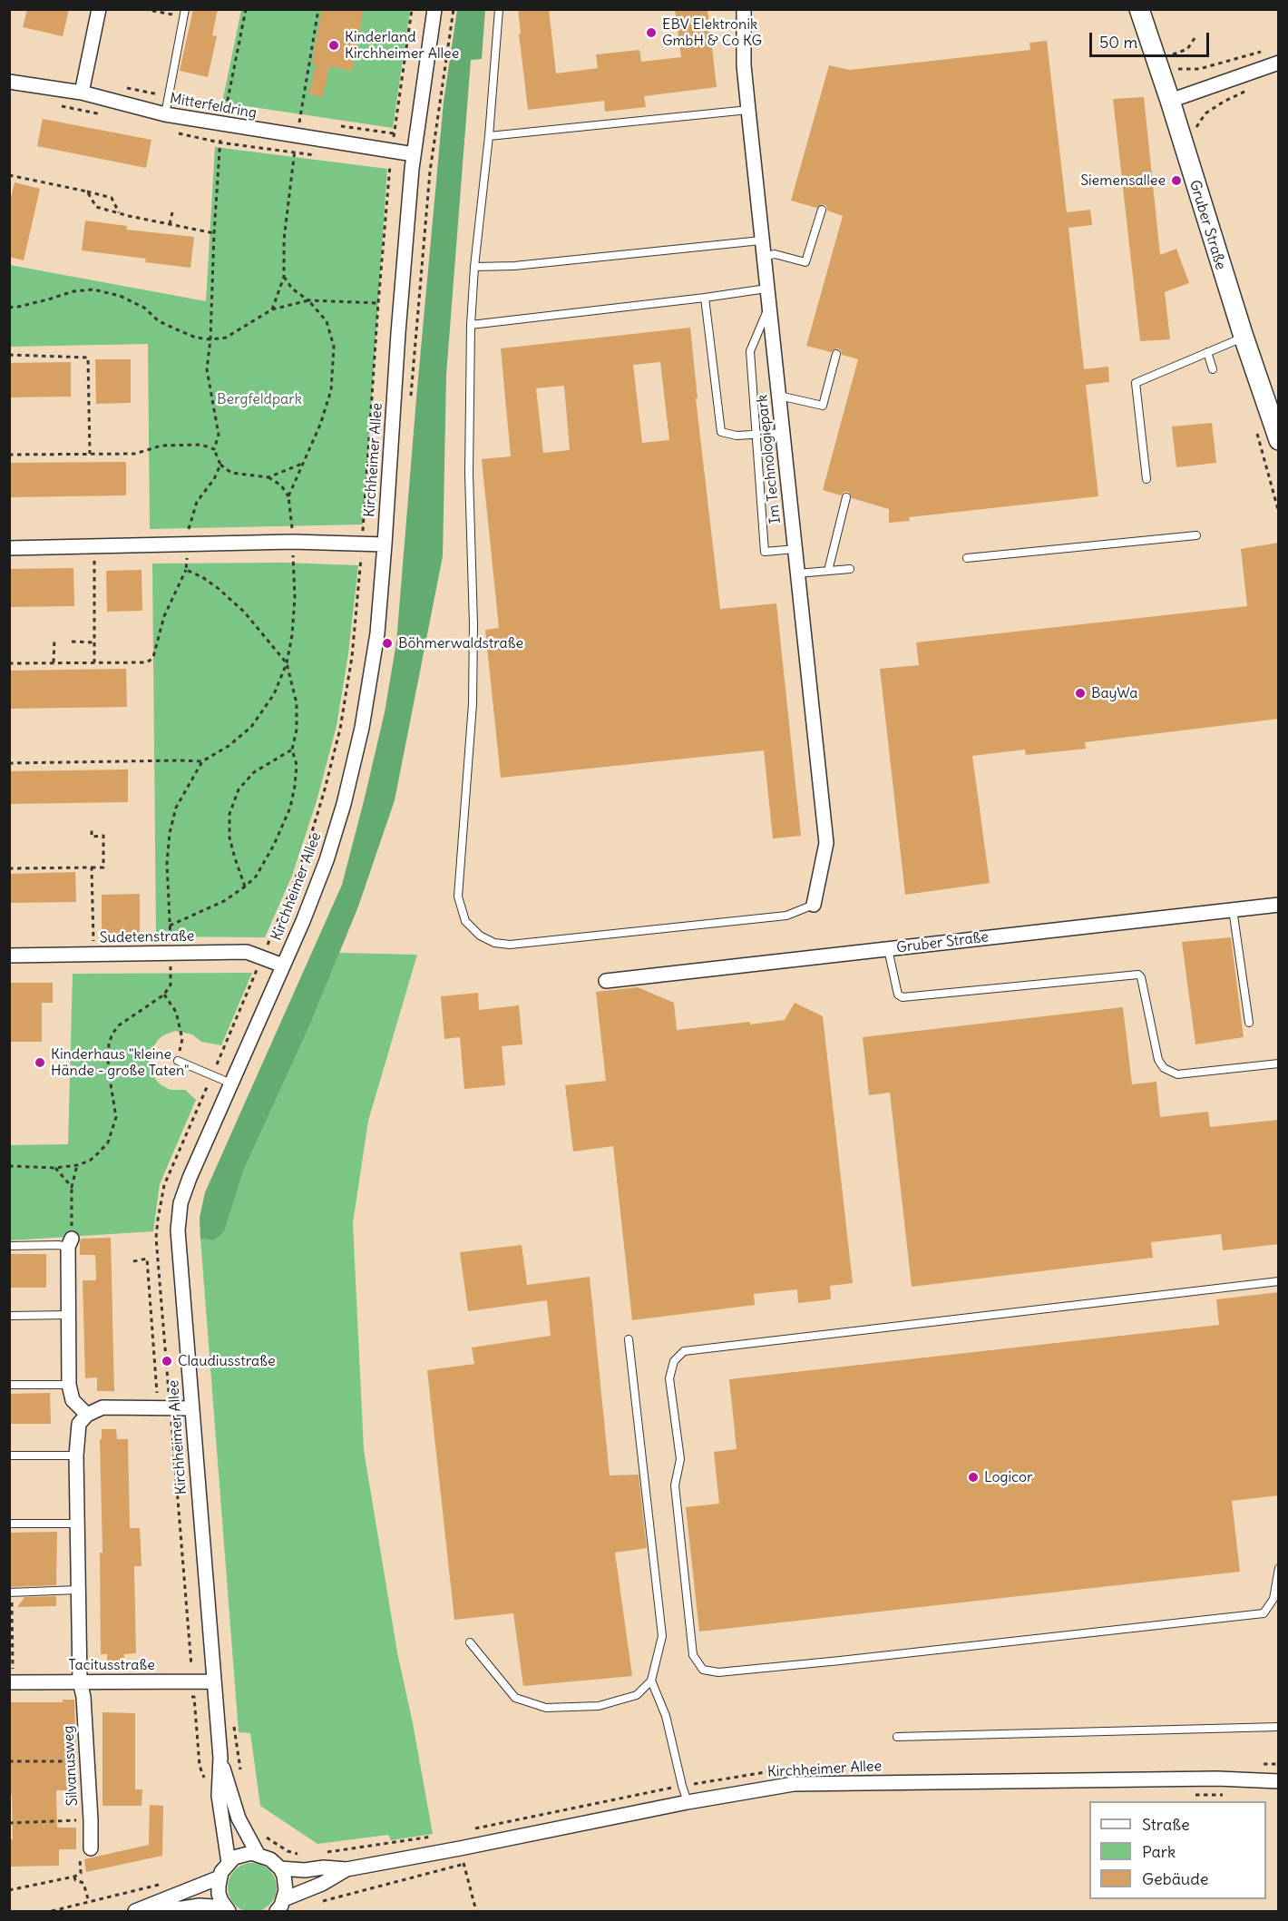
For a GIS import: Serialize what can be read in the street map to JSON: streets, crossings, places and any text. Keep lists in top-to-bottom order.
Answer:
{
  "streets": {
    "street": [
      "Mitterfeldring",
      "Gruber Straße",
      "Im Technologiepark",
      "Kirchheimer Allee",
      "Sudetenstraße",
      "Tacitusstraße",
      "Silvanusweg"
    ]
  },
  "crossings": [
    ["Mitterfeldring", "Kirchheimer Allee"],
    ["Kirchheimer Allee", "Sudetenstraße"],
    ["Kirchheimer Allee", "Tacitusstraße"],
    ["Tacitusstraße", "Silvanusweg"]
  ],
  "parks": ["Bergfeldpark"],
  "places": [
    "EBV Elektronik GmbH & Co KG",
    "Kinderland Kirchheimer Allee",
    "Siemensallee",
    "Böhmerwaldstraße",
    "BayWa",
    "Kinderhaus \"kleine Hände - große Taten\"",
    "Claudiusstraße",
    "Logicor"
  ],
  "legend": ["Straße", "Park", "Gebäude"],
  "scale_bar": "50 m"
}
